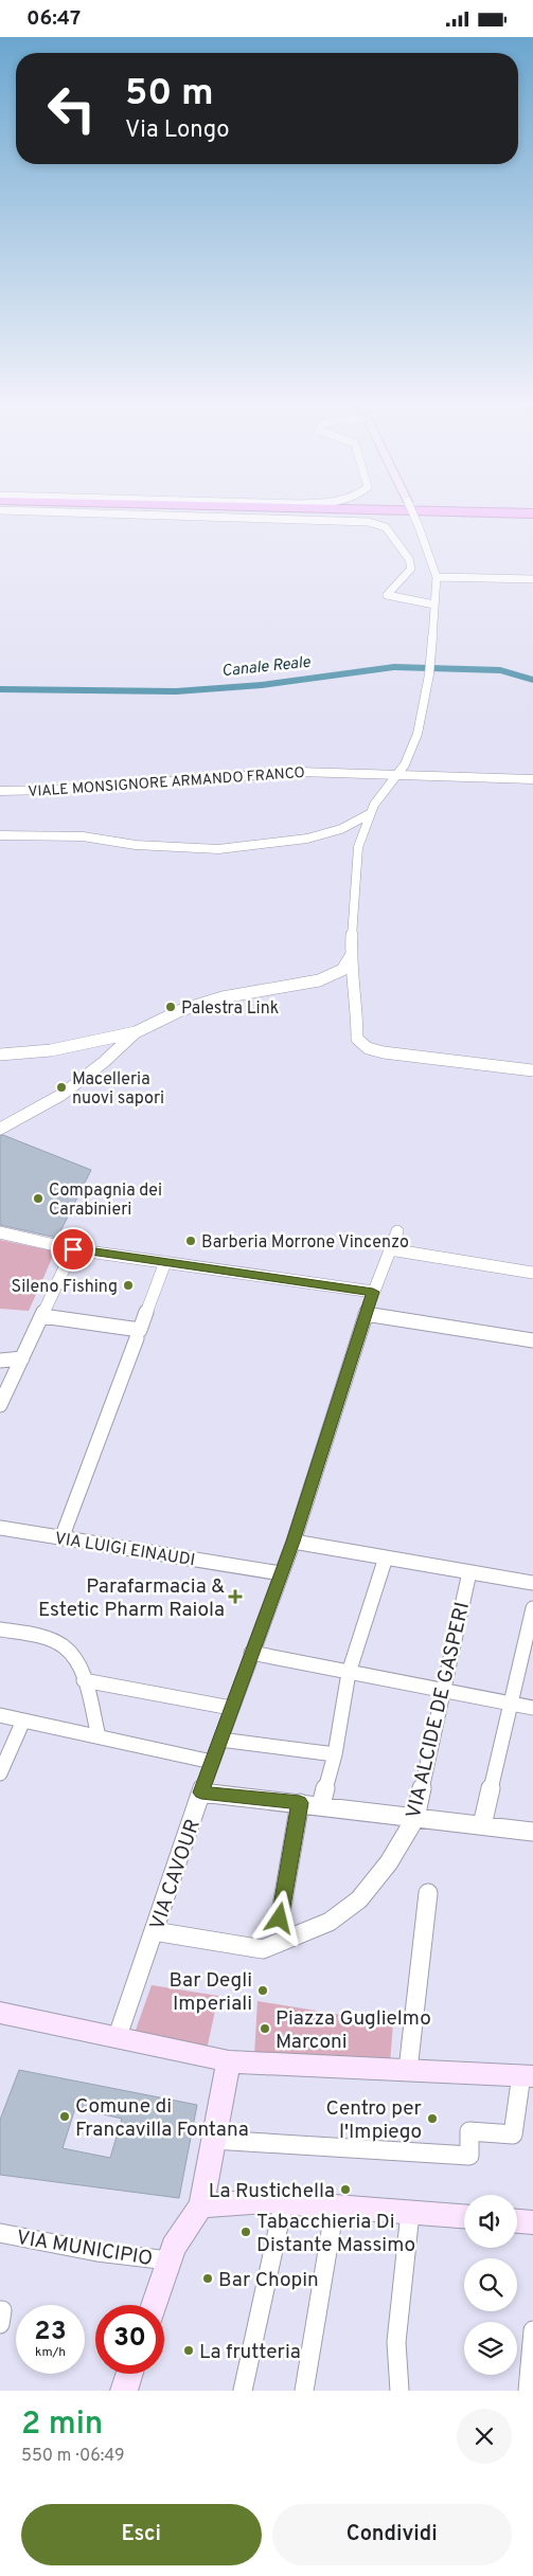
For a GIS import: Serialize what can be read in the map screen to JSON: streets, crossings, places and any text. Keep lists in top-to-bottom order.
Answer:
{
  "streets": {
    "street": [
      "VIALE MONSIGNORE ARMANDO FRANCO",
      "VIA LUIGI EINAUDI",
      "VIA ALCIDE DE GASPERI",
      "VIA CAVOUR",
      "VIA MUNICIPIO"
    ]
  },
  "crossings": [
    ["VIA LUIGI EINAUDI", "VIA CAVOUR"],
    ["VIA ALCIDE DE GASPERI", "VIA CAVOUR"]
  ],
  "water": ["Canale Reale"],
  "places": {
    "other": [
      "Palestra Link",
      "Macelleria nuovi sapori",
      "Compagnia dei Carabinieri",
      "Barberia Morrone Vincenzo",
      "Sileno Fishing",
      "Bar Degli Imperiali",
      "Piazza Guglielmo Marconi",
      "Comune di Francavilla Fontana",
      "Centro per l'Impiego",
      "La Rustichella",
      "Tabacchieria Di Distante Massimo",
      "Bar Chopin",
      "La frutteria"
    ],
    "health": ["Parafarmacia & Estetic Pharm Raiola"]
  },
  "page": {
    "status": "06:47",
    "turn": ["50 m", "Via Longo"],
    "speed": "23 km/h",
    "limit": "30",
    "heading": ["2 min", "550 m · 06:49"],
    "buttons": ["Esci", "Condividi"]
  }
}
